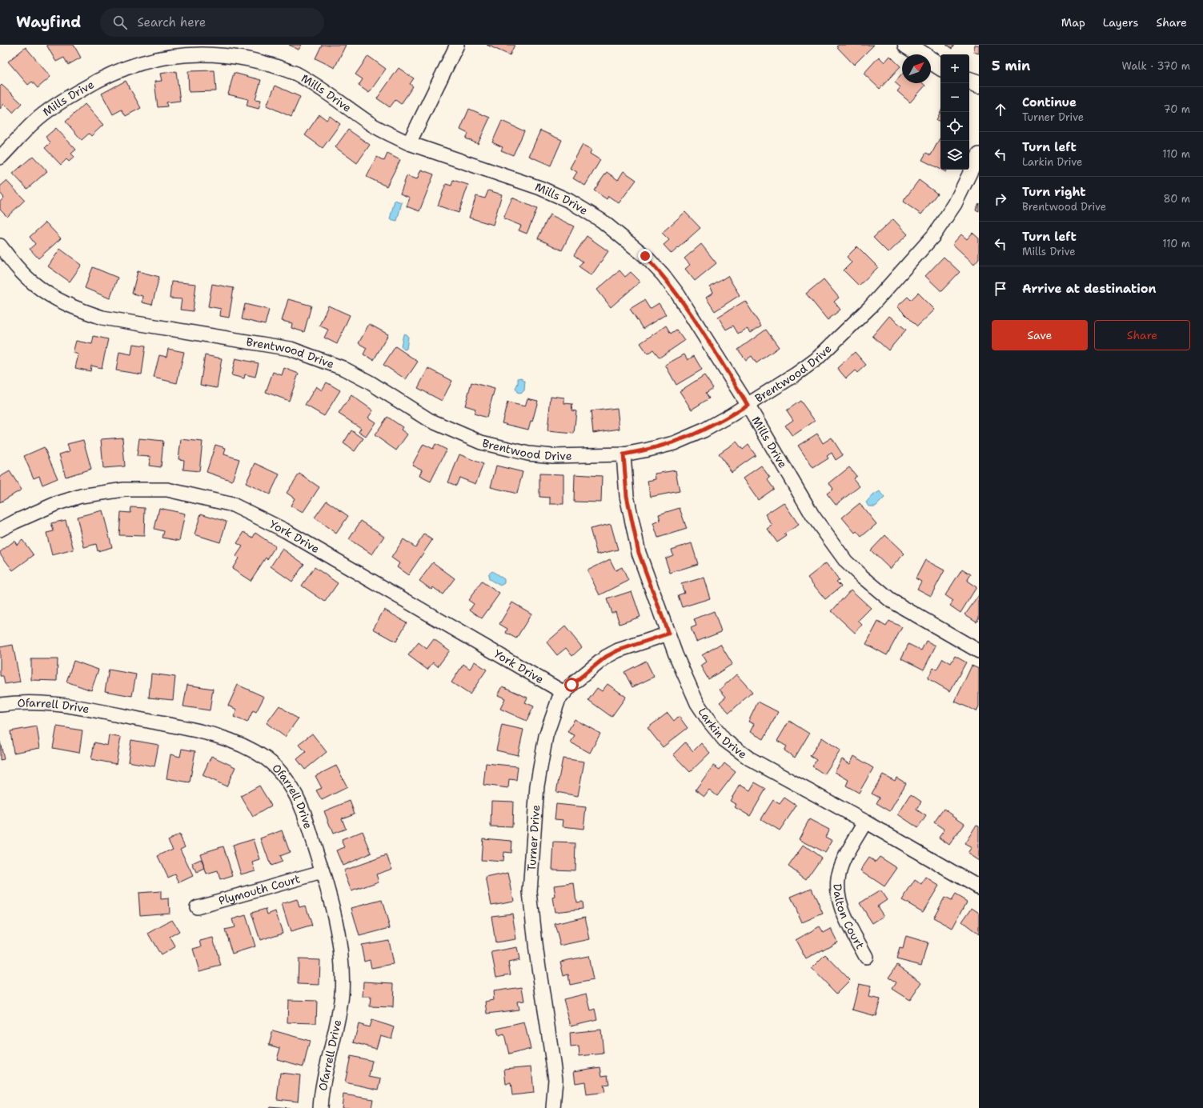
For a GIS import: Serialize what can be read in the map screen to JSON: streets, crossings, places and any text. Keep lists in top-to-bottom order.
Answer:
{
  "streets": {
    "street": [
      "Mills Drive",
      "Brentwood Drive",
      "York Drive",
      "Ofarrell Drive",
      "Larkin Drive",
      "Turner Drive",
      "Plymouth Court",
      "Dalton Court"
    ]
  },
  "crossings": [
    ["Mills Drive", "Brentwood Drive"],
    ["Brentwood Drive", "Larkin Drive"],
    ["York Drive", "Turner Drive"],
    ["Ofarrell Drive", "Plymouth Court"],
    ["Larkin Drive", "Turner Drive"],
    ["Larkin Drive", "Dalton Court"]
  ],
  "north": "top right",
  "page": {
    "header": "Wayfind",
    "search": "Search here",
    "nav": ["Map", "Layers", "Share"],
    "heading": ["5 min", "Walk · 370 m"],
    "map_buttons": ["+", "−"],
    "list": [
      ["Continue", "Turner Drive", "70 m"],
      ["Turn left", "Larkin Drive", "110 m"],
      ["Turn right", "Brentwood Drive", "80 m"],
      ["Turn left", "Mills Drive", "110 m"],
      "Arrive at destination"
    ],
    "buttons": ["Save", "Share"]
  }
}
